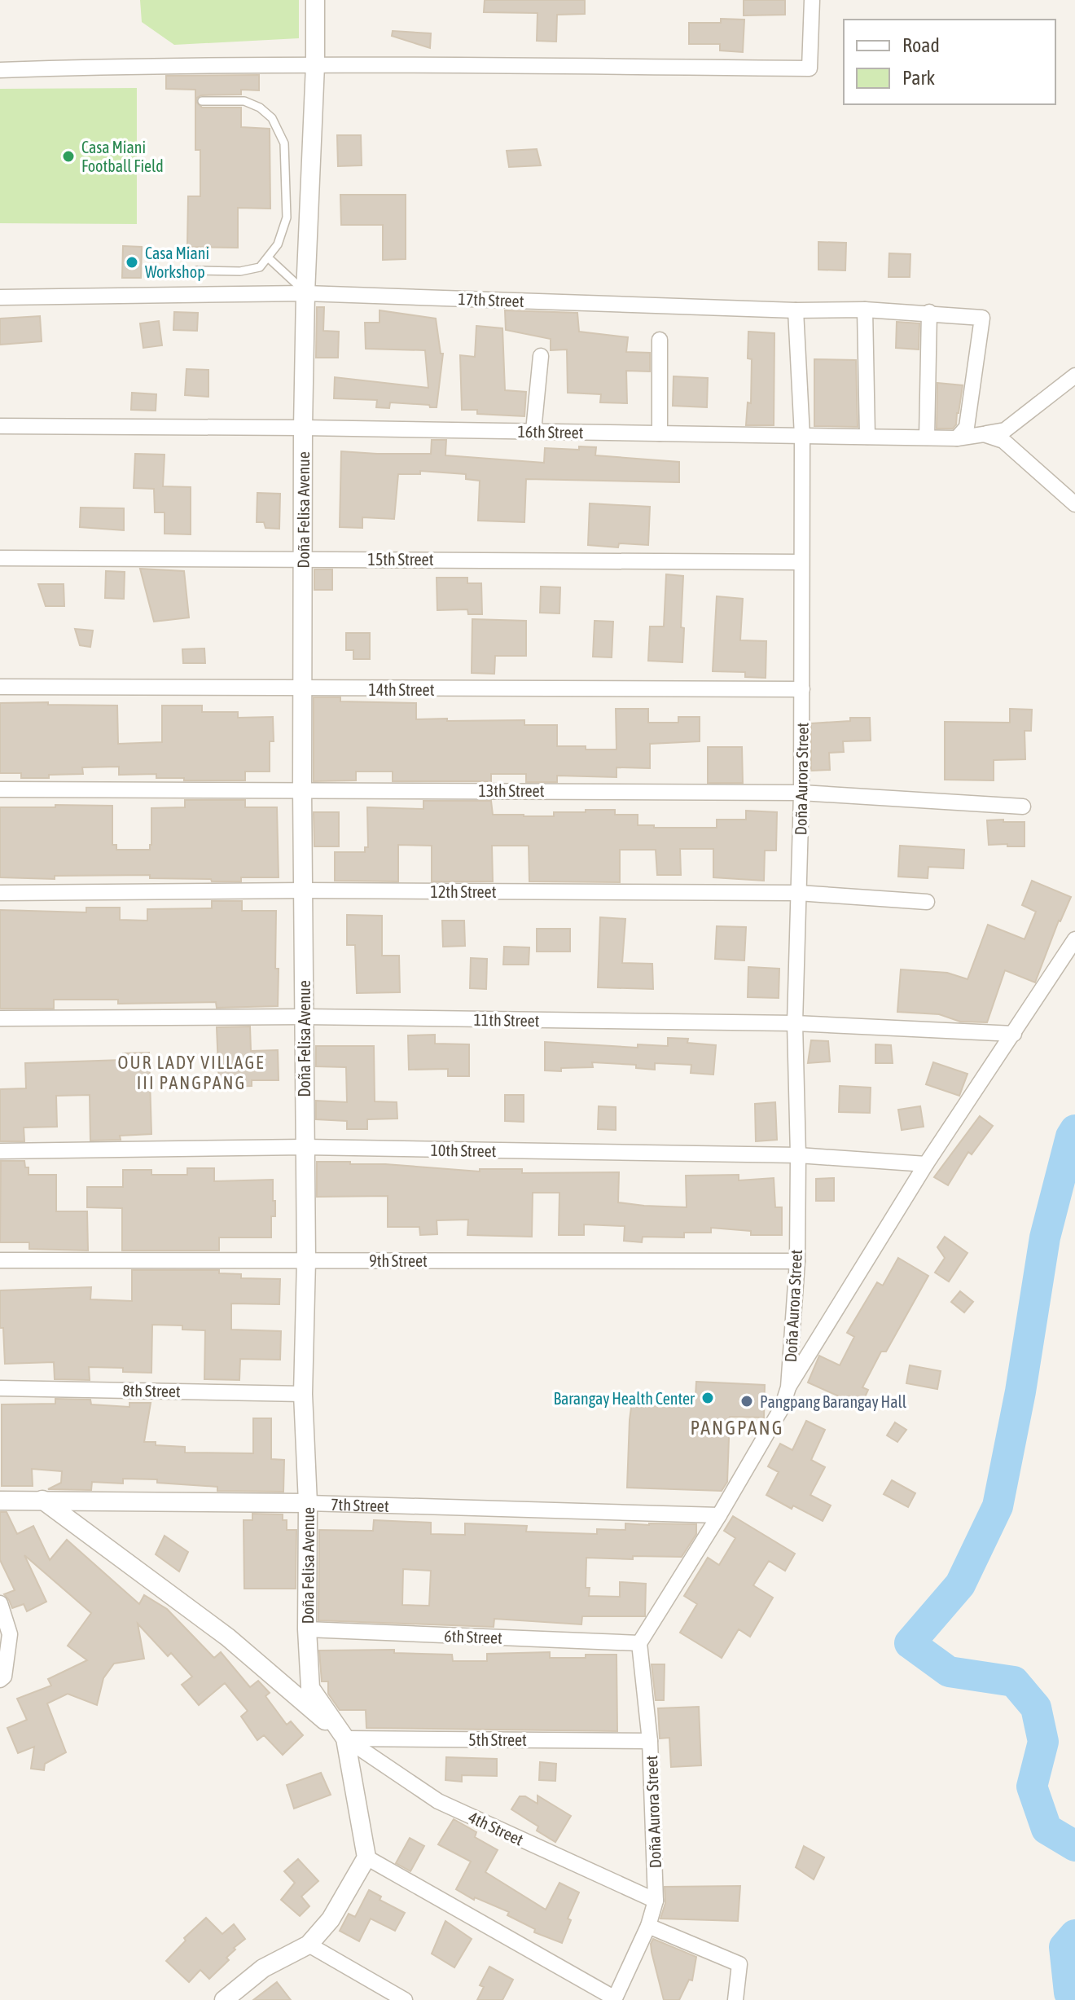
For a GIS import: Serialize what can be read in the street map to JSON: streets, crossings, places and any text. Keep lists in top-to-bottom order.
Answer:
{
  "streets": {
    "street": [
      "17th Street",
      "16th Street",
      "Doña Felisa Avenue",
      "15th Street",
      "14th Street",
      "Doña Aurora Street",
      "13th Street",
      "12th Street",
      "11th Street",
      "10th Street",
      "9th Street",
      "8th Street",
      "7th Street",
      "6th Street",
      "5th Street",
      "4th Street"
    ]
  },
  "crossings": [
    ["17th Street", "16th Street"],
    ["17th Street", "Doña Felisa Avenue"],
    ["17th Street", "Doña Aurora Street"],
    ["16th Street", "Doña Felisa Avenue"],
    ["16th Street", "Doña Aurora Street"],
    ["Doña Felisa Avenue", "15th Street"],
    ["Doña Felisa Avenue", "14th Street"],
    ["Doña Felisa Avenue", "13th Street"],
    ["Doña Felisa Avenue", "12th Street"],
    ["Doña Felisa Avenue", "11th Street"],
    ["Doña Felisa Avenue", "10th Street"],
    ["Doña Felisa Avenue", "9th Street"],
    ["Doña Felisa Avenue", "8th Street"],
    ["Doña Felisa Avenue", "7th Street"],
    ["Doña Felisa Avenue", "6th Street"],
    ["Doña Felisa Avenue", "5th Street"],
    ["Doña Felisa Avenue", "4th Street"],
    ["15th Street", "Doña Aurora Street"],
    ["14th Street", "Doña Aurora Street"],
    ["Doña Aurora Street", "13th Street"],
    ["Doña Aurora Street", "12th Street"],
    ["Doña Aurora Street", "11th Street"],
    ["Doña Aurora Street", "10th Street"],
    ["Doña Aurora Street", "9th Street"],
    ["Doña Aurora Street", "7th Street"],
    ["Doña Aurora Street", "6th Street"],
    ["Doña Aurora Street", "5th Street"],
    ["Doña Aurora Street", "4th Street"],
    ["5th Street", "4th Street"]
  ],
  "districts": ["OUR LADY VILLAGE III PANGPANG", "PANGPANG"],
  "places": [
    "Casa Miani Football Field",
    "Casa Miani Workshop",
    "Barangay Health Center",
    "Pangpang Barangay Hall"
  ],
  "legend": ["Road", "Park"]
}
